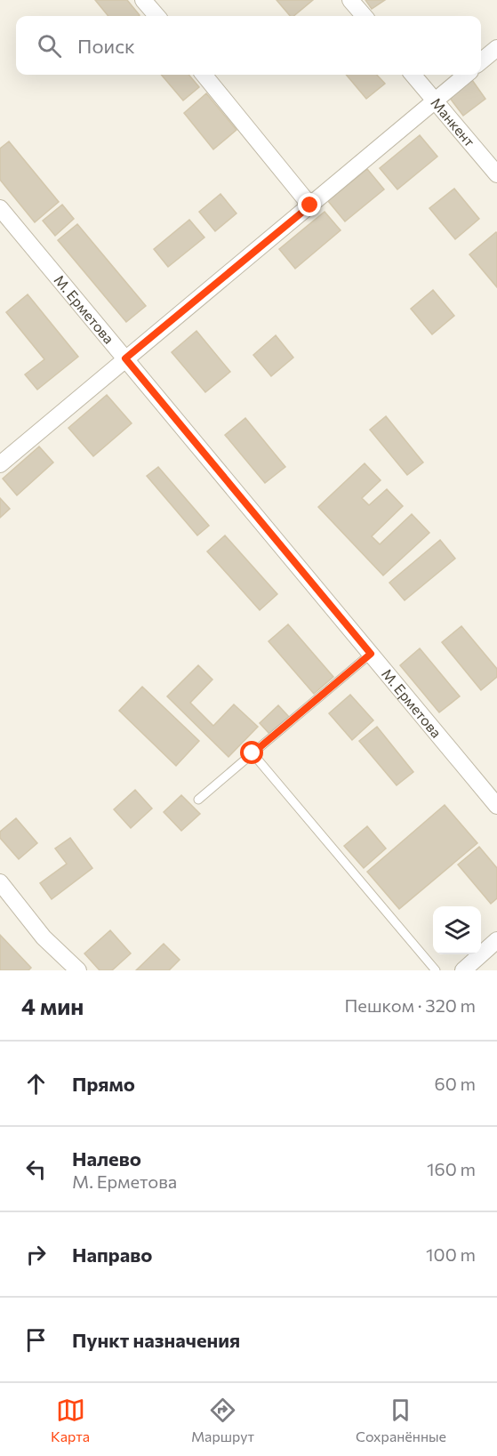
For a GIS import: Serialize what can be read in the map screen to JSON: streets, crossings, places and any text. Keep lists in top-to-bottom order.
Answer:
{
  "streets": {
    "street": ["Манкент", "М. Ерметова"]
  },
  "page": {
    "search": "Поиск",
    "heading": ["4 мин", "Пешком · 320 m"],
    "list": [
      ["Прямо", "60 m"],
      ["Налево", "М. Ерметова", "160 m"],
      ["Направо", "100 m"],
      "Пункт назначения"
    ],
    "nav": ["Карта", "Маршрут", "Сохранённые"]
  }
}
